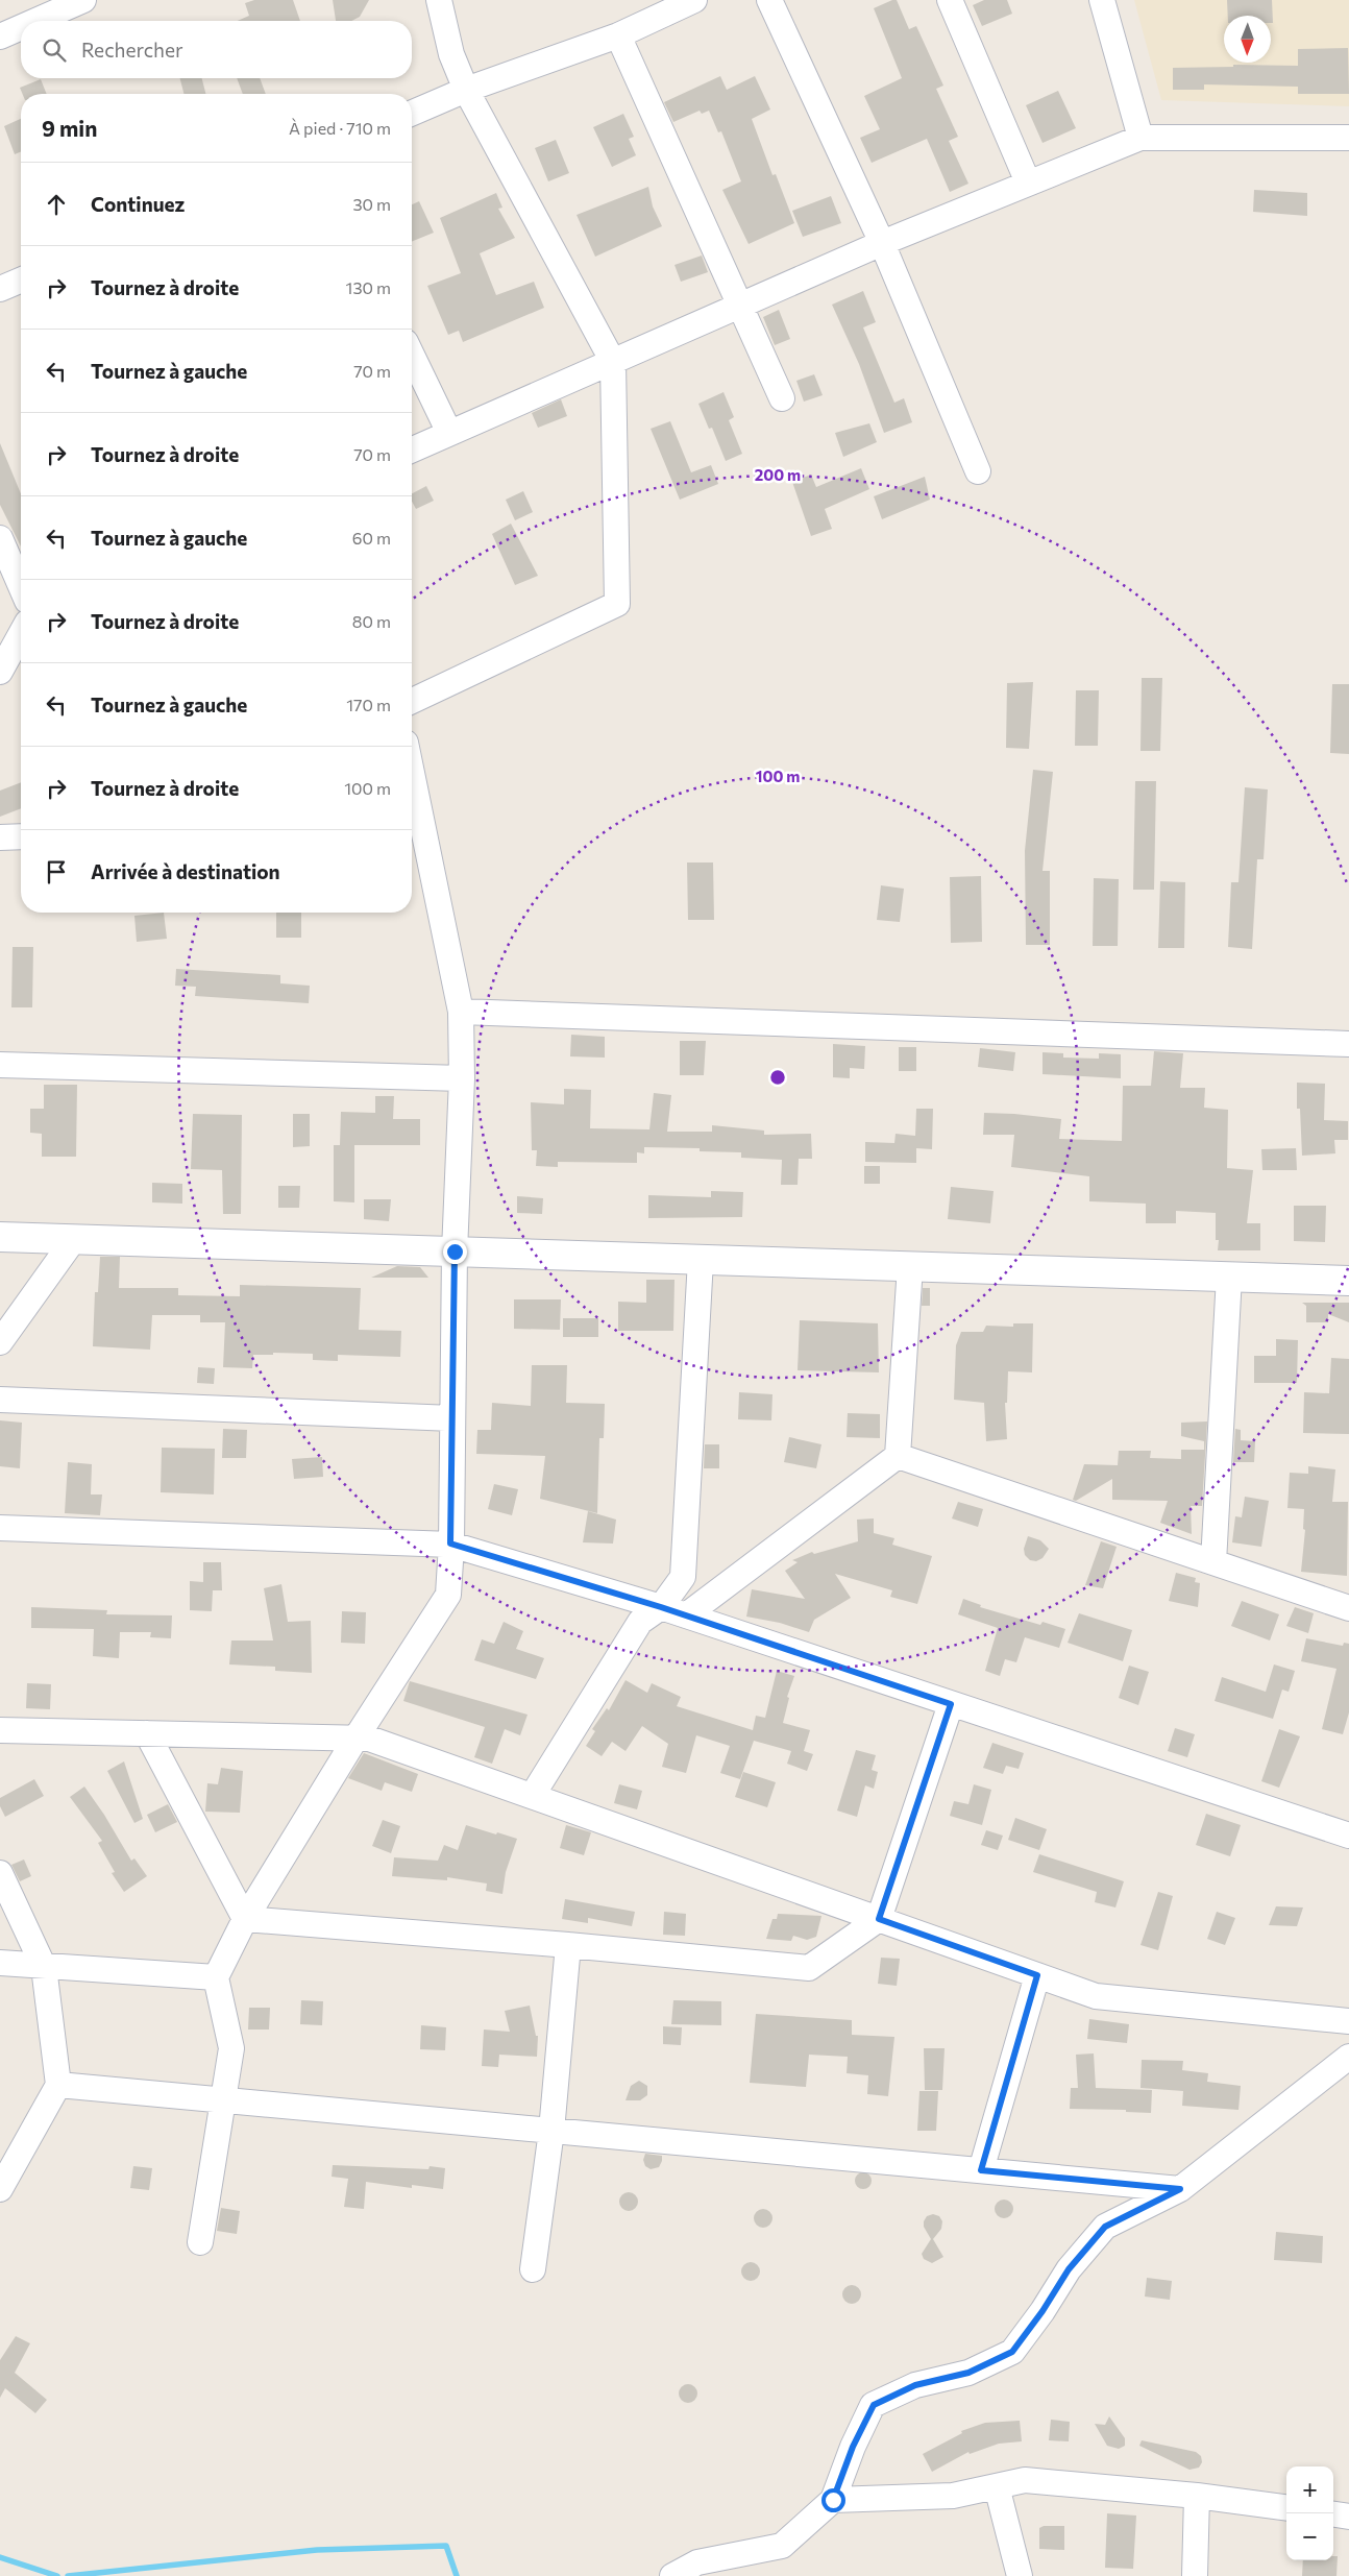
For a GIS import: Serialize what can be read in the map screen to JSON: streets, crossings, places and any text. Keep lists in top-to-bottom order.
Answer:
{
  "north": "bottom",
  "page": {
    "search": "Rechercher",
    "heading": ["9 min", "À pied · 710 m"],
    "list": [
      ["Continuez", "30 m"],
      ["Tournez à droite", "130 m"],
      ["Tournez à gauche", "70 m"],
      ["Tournez à droite", "70 m"],
      ["Tournez à gauche", "60 m"],
      ["Tournez à droite", "80 m"],
      ["Tournez à gauche", "170 m"],
      ["Tournez à droite", "100 m"],
      "Arrivée à destination"
    ],
    "map_buttons": ["+", "−"]
  },
  "rings": ["200 m", "100 m"]
}
